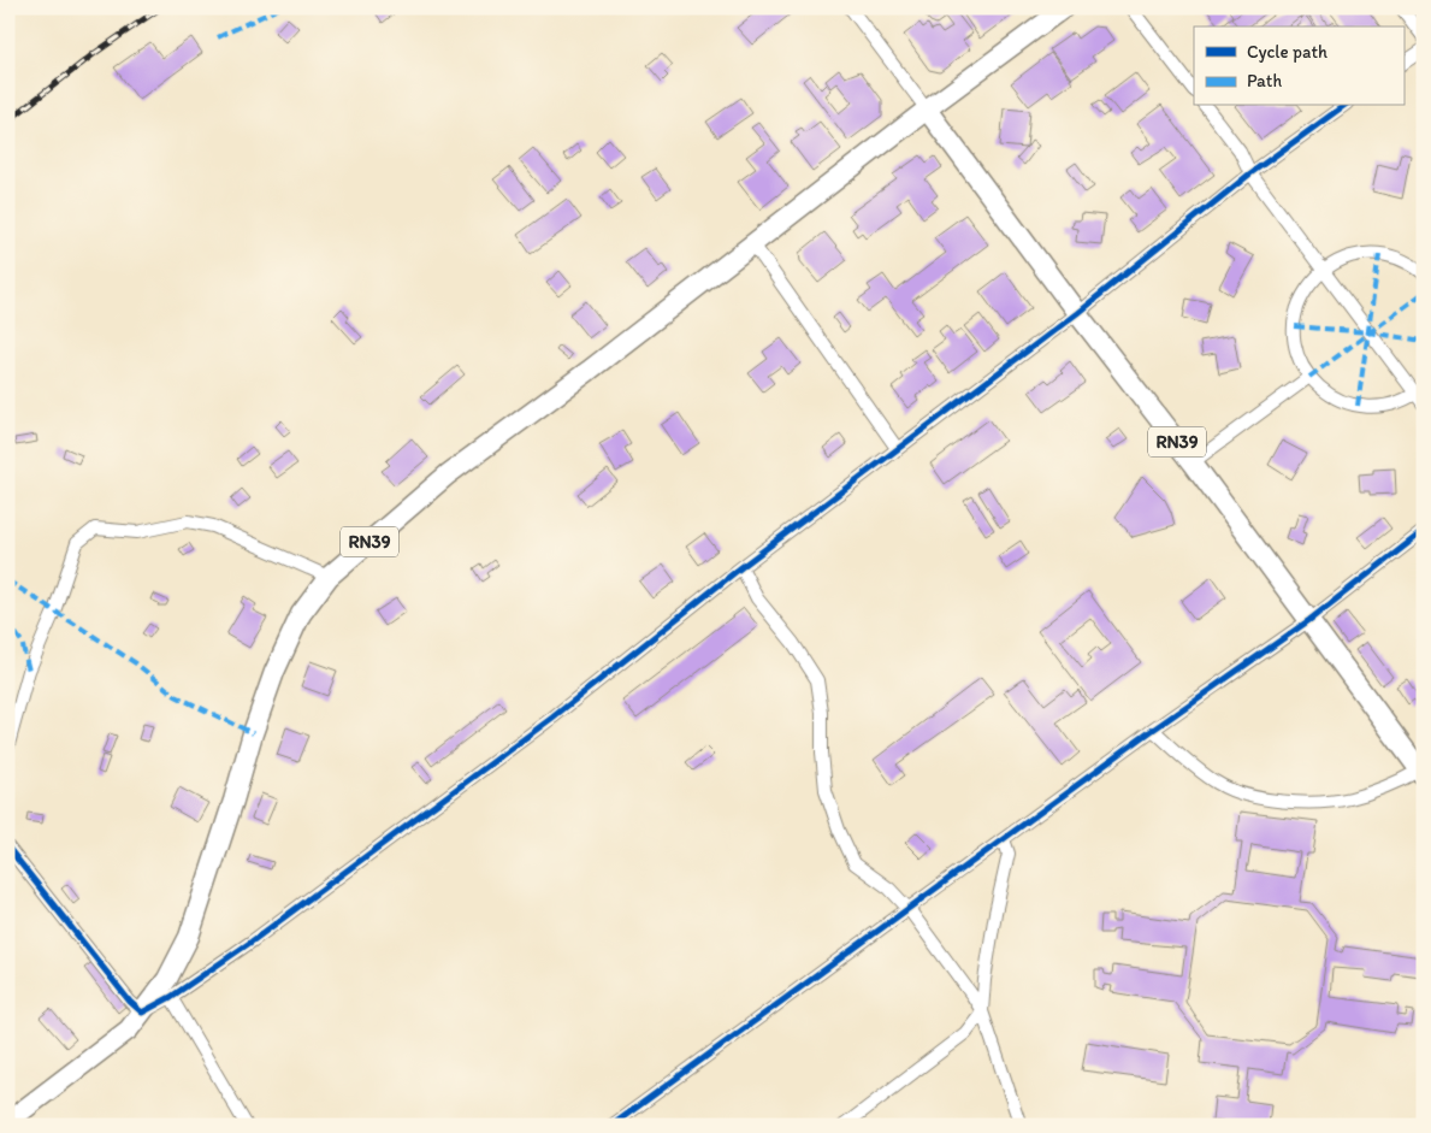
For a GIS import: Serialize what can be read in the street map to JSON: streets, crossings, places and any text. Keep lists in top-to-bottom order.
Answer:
{
  "streets": {
    "highway": ["RN39"]
  },
  "legend": ["Cycle path", "Path"]
}
